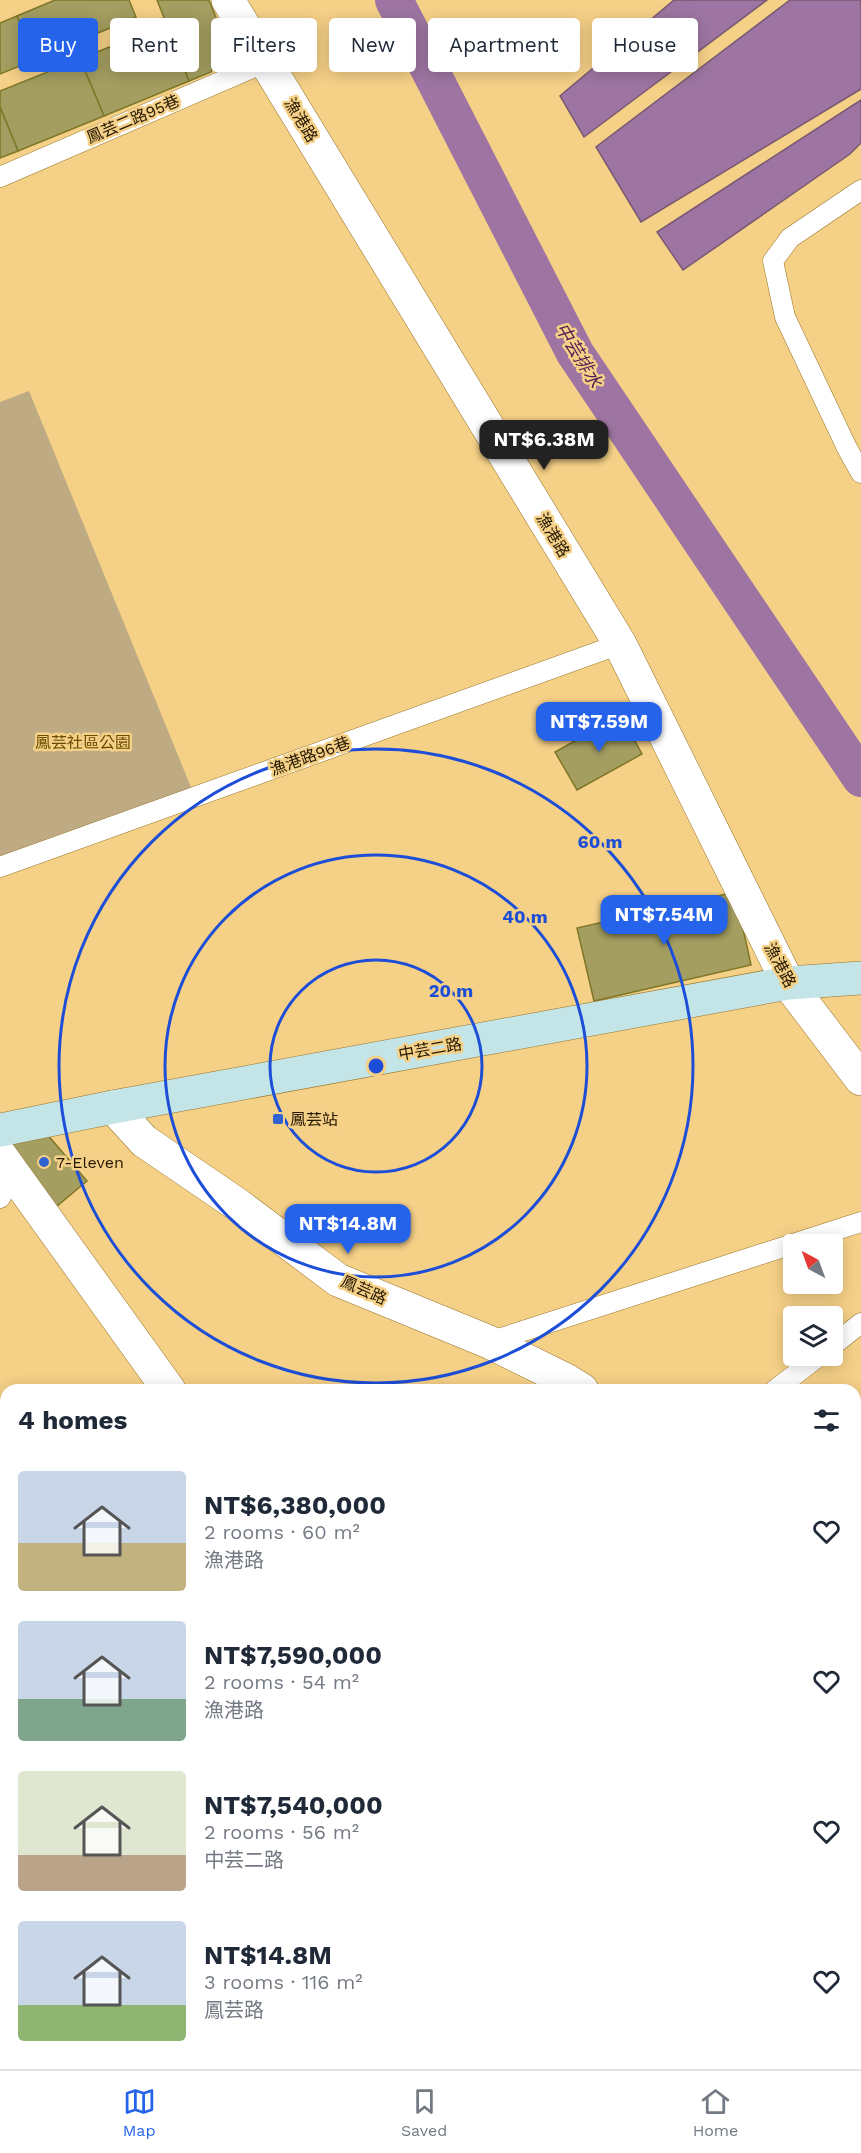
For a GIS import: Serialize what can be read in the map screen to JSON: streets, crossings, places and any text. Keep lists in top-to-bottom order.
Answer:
{
  "streets": {
    "street": ["漁港路", "中芸二路", "鳳芸路"],
    "lane": ["鳳芸二路95巷", "漁港路96巷"]
  },
  "crossings": [
    ["漁港路", "漁港路96巷"],
    ["漁港路", "中芸二路"],
    ["中芸二路", "鳳芸路"]
  ],
  "water": ["中芸排水"],
  "parks": ["鳳芸社區公園"],
  "places": {
    "transit": ["鳳芸站"],
    "other": ["7-Eleven"]
  },
  "north": "top left",
  "page": {
    "chip": [
      "Buy",
      "Rent",
      "Filters",
      "New",
      "Apartment",
      "House"
    ],
    "price": [
      "NT$6.38M",
      "NT$7.59M",
      "NT$7.54M",
      "NT$14.8M"
    ],
    "heading": "4 homes",
    "list": [
      {
        "name": "NT$6,380,000",
        "note": "2 rooms · 60 m² · 漁港路"
      },
      {
        "name": "NT$7,590,000",
        "note": "2 rooms · 54 m² · 漁港路"
      },
      {
        "name": "NT$7,540,000",
        "note": "2 rooms · 56 m² · 中芸二路"
      },
      {
        "name": "NT$14.8M",
        "note": "3 rooms · 116 m² · 鳳芸路"
      }
    ],
    "tabs": ["Map", "Saved", "Home"]
  },
  "rings": ["60 m", "40 m", "20 m"]
}
